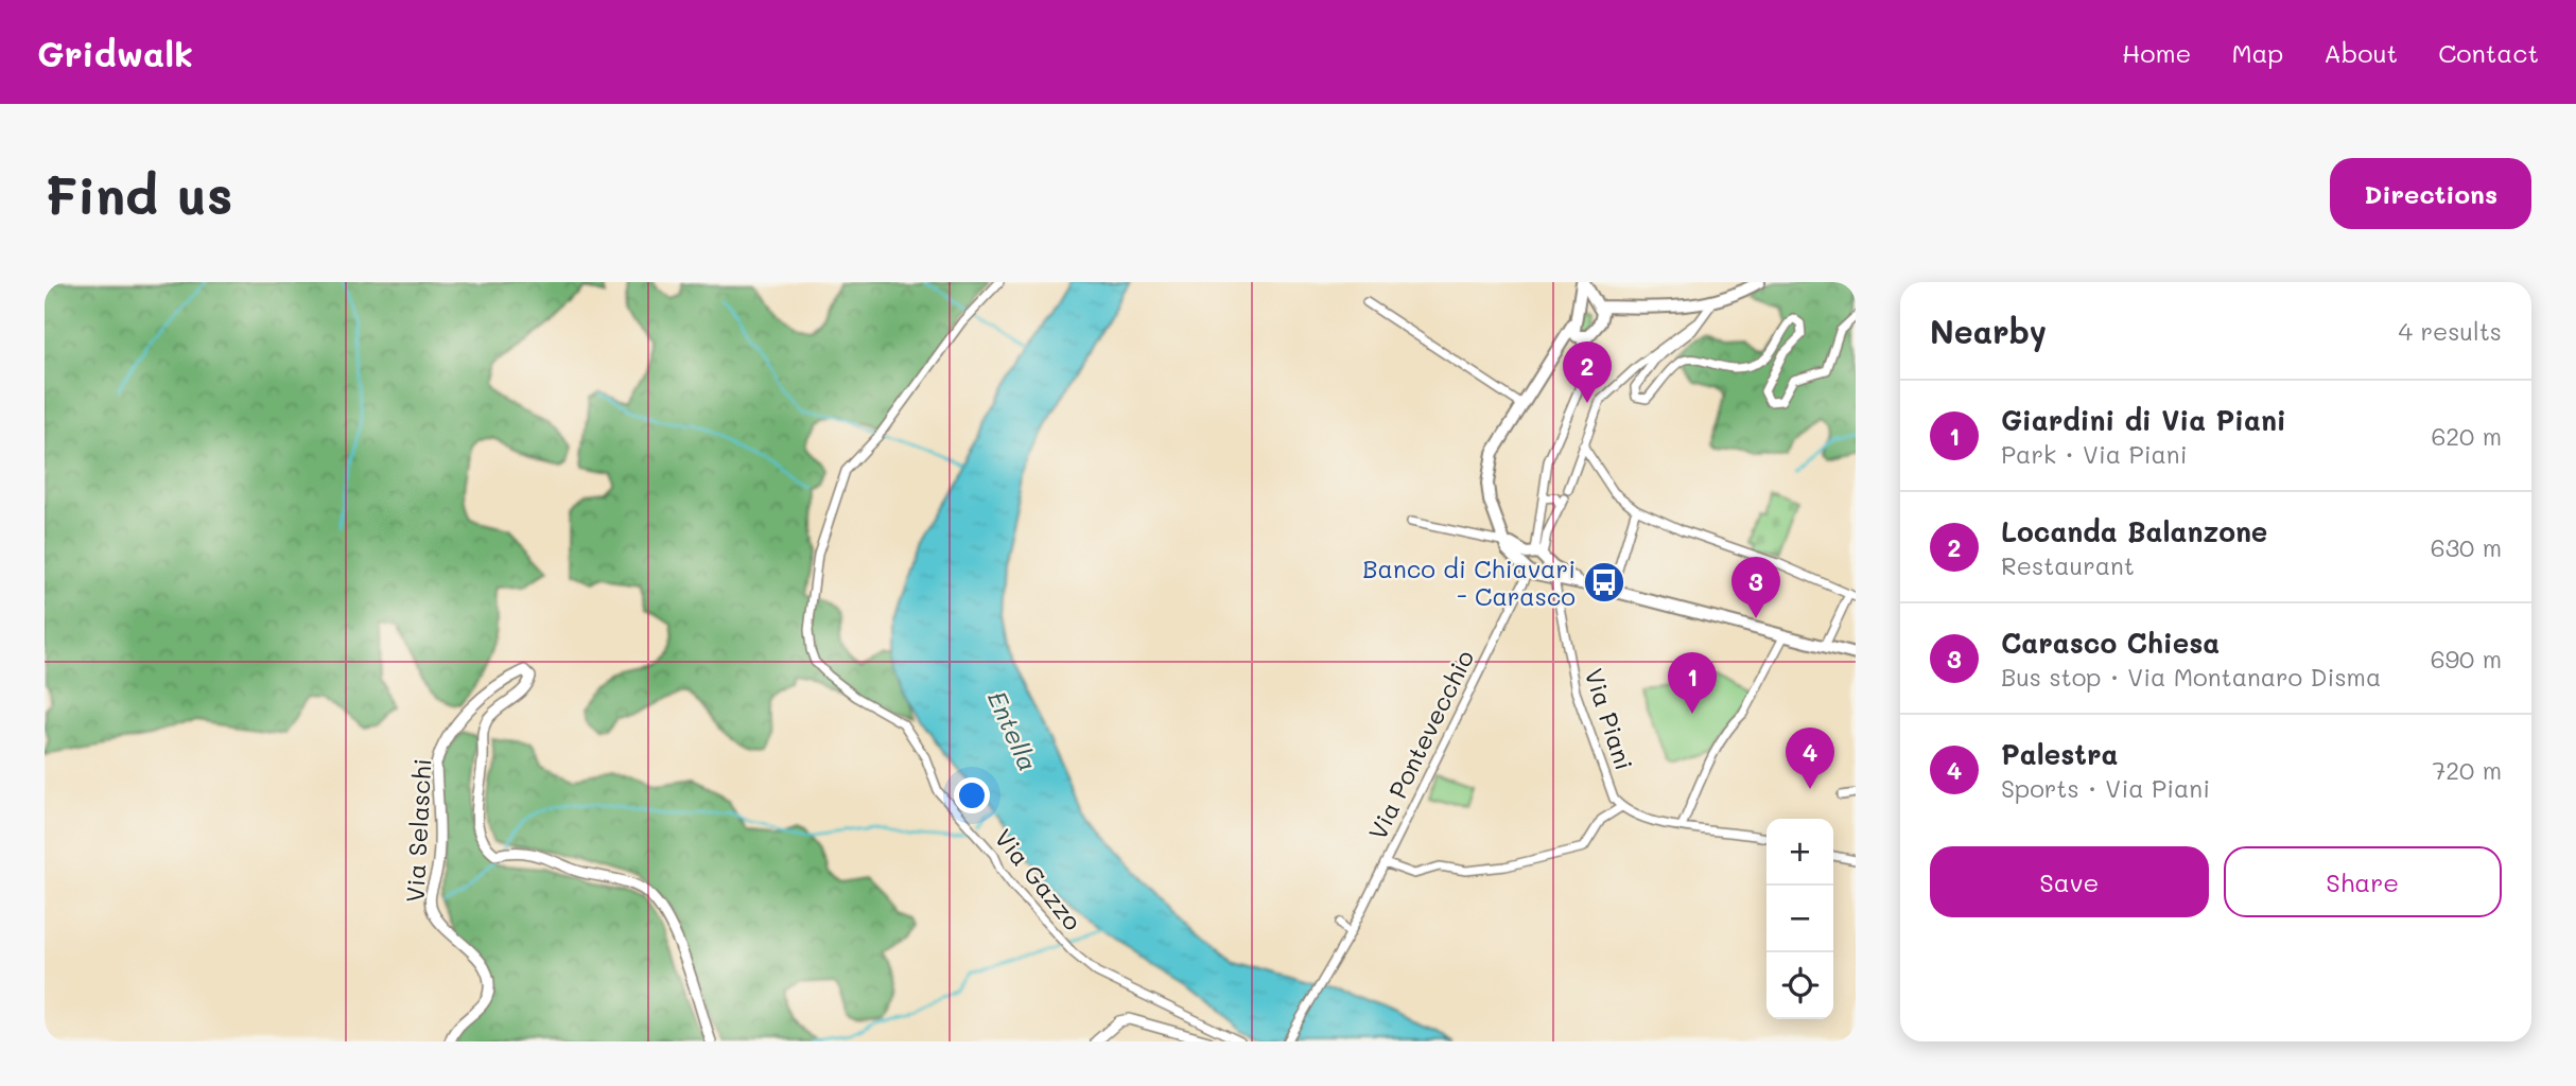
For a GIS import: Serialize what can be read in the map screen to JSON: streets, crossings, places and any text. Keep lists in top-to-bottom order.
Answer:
{
  "streets": {
    "street": [
      "Via Piani",
      "Via Pontevecchio",
      "Via Selaschi",
      "Via Gazzo"
    ]
  },
  "water": ["Entella"],
  "places": {
    "bus stop": ["Banco di Chiavari - Carasco"]
  },
  "page": {
    "header": "Gridwalk",
    "nav": [
      "Home",
      "Map",
      "About",
      "Contact"
    ],
    "buttons": [
      "Directions",
      ["Save", "Share"]
    ],
    "title": "Find us",
    "heading": ["Nearby", "4 results"],
    "pins": [
      "2",
      "3",
      "1",
      "4"
    ],
    "list": [
      {
        "mark": "1",
        "name": "Giardini di Via Piani",
        "note": "Park · Via Piani",
        "value": "620 m"
      },
      {
        "mark": "2",
        "name": "Locanda Balanzone",
        "note": "Restaurant",
        "value": "630 m"
      },
      {
        "mark": "3",
        "name": "Carasco Chiesa",
        "note": "Bus stop · Via Montanaro Disma",
        "value": "690 m"
      },
      {
        "mark": "4",
        "name": "Palestra",
        "note": "Sports · Via Piani",
        "value": "720 m"
      }
    ],
    "map_buttons": ["+", "−"]
  }
}
